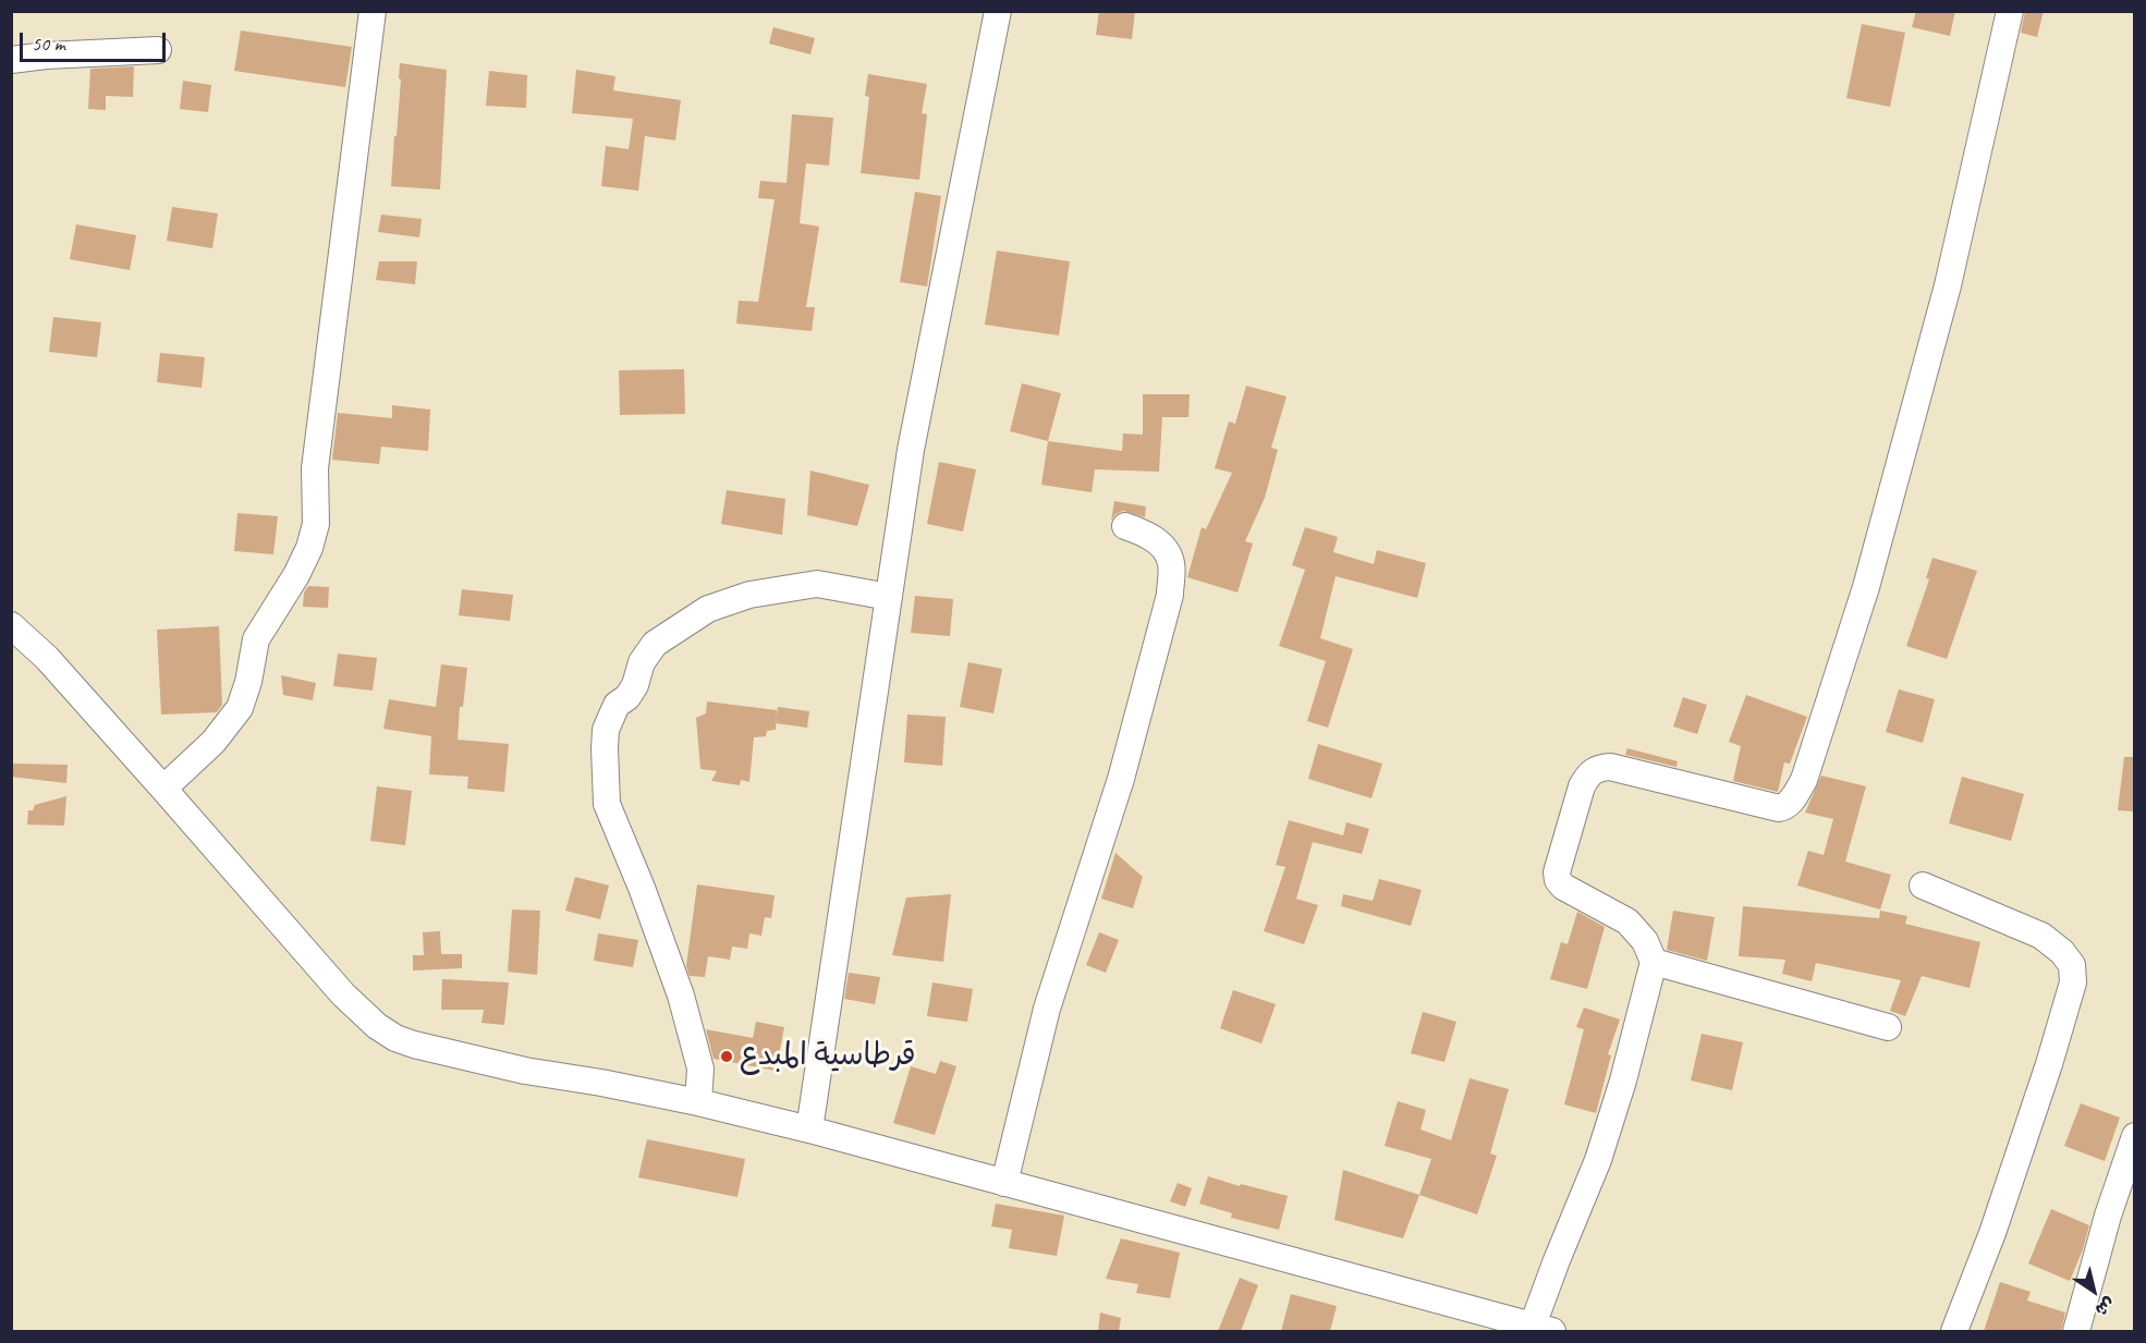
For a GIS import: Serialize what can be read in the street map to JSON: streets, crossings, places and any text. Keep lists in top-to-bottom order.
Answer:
{
  "places": ["قرطاسية المبدع"],
  "scale_bar": "50 m",
  "north": "bottom right"
}
